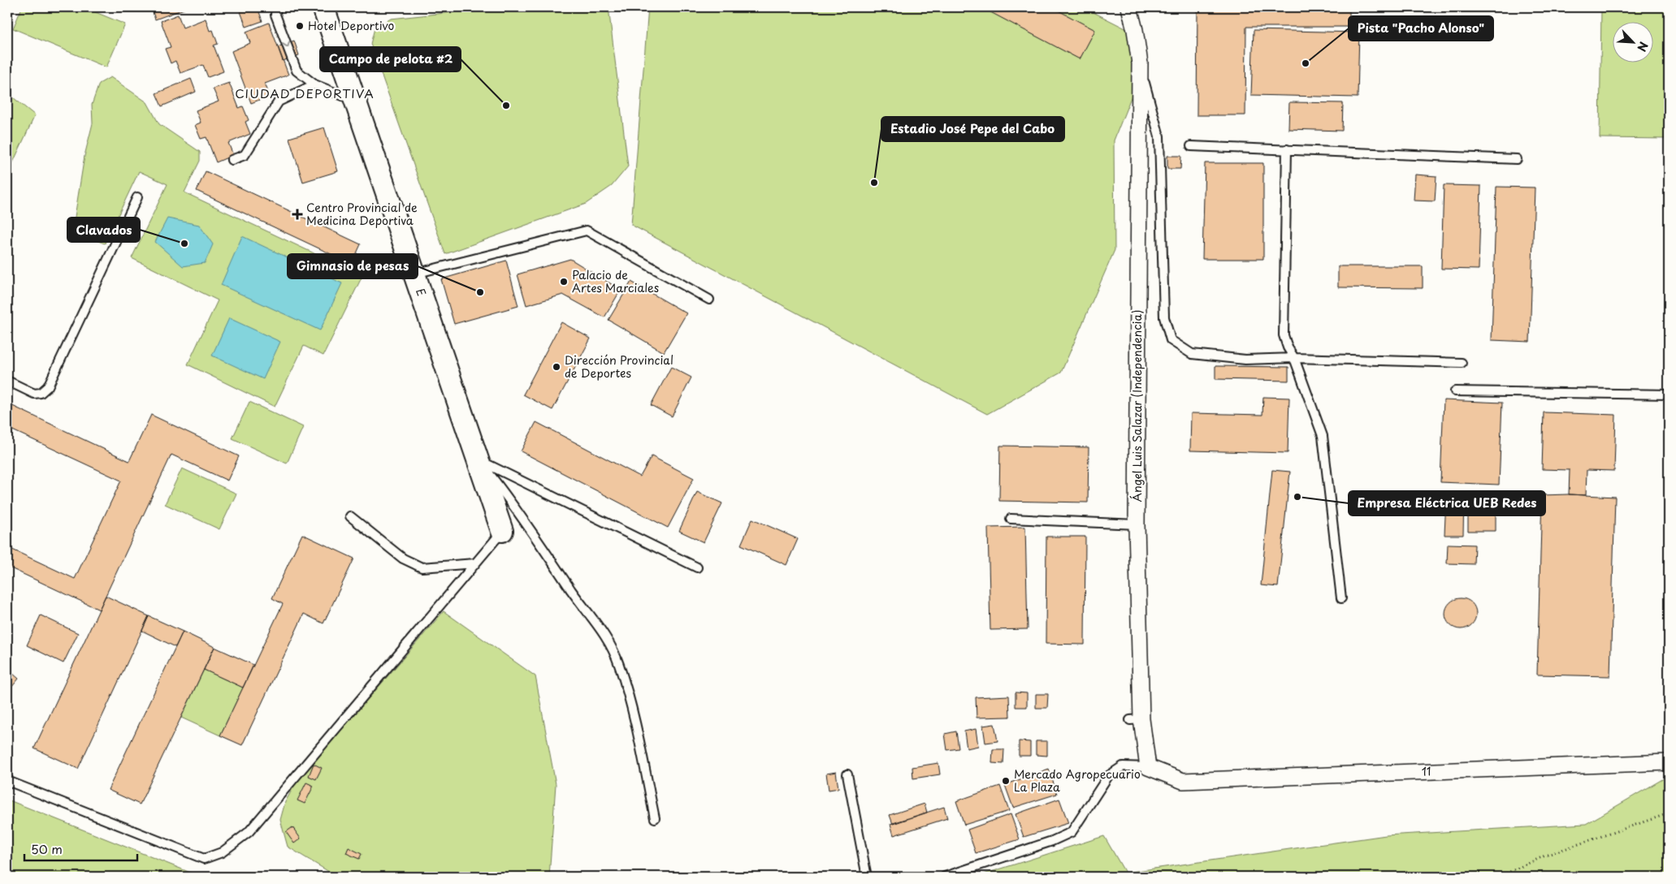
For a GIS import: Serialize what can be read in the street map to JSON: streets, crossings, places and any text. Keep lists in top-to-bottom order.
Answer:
{
  "streets": {
    "street": ["E", "Ángel Luis Salazar (Independencia)", "11"]
  },
  "crossings": [
    ["Ángel Luis Salazar (Independencia)", "11"]
  ],
  "districts": ["CIUDAD DEPORTIVA"],
  "places": {
    "other": [
      "Hotel Deportivo",
      "Pista \"Pacho Alonso\"",
      "Campo de pelota #2",
      "Estadio José Pepe del Cabo",
      "Clavados",
      "Palacio de Artes Marciales",
      "Gimnasio de pesas",
      "Dirección Provincial de Deportes",
      "Empresa Eléctrica UEB Redes",
      "Mercado Agropecuario La Plaza"
    ],
    "health": ["Centro Provincial de Medicina Deportiva"]
  },
  "scale_bar": "50 m",
  "north": "bottom right"
}
